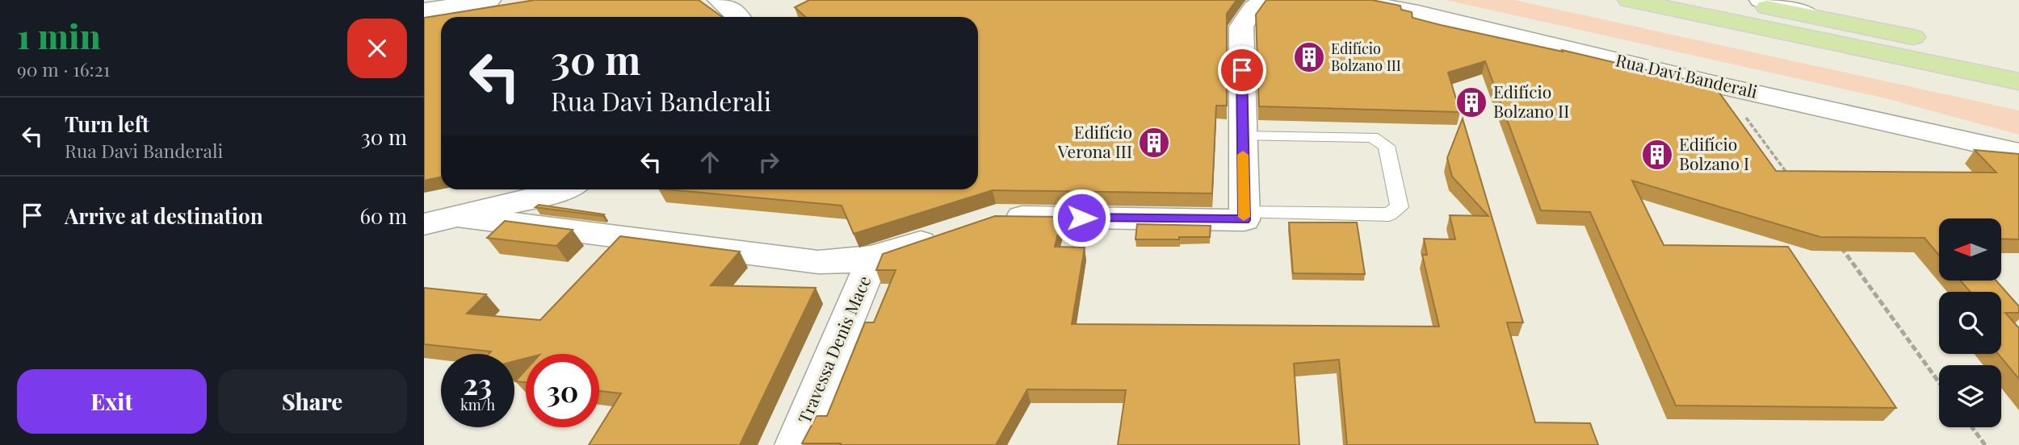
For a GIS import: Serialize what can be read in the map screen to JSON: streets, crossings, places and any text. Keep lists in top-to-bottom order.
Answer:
{
  "streets": {
    "street": ["Rua Davi Banderali", "Travessa Denis Mace"]
  },
  "places": {
    "building": [
      "Edifício Bolzano III",
      "Edifício Bolzano II",
      "Edifício Verona III",
      "Edifício Bolzano I"
    ]
  },
  "north": "left",
  "page": {
    "heading": ["1 min", "90 m · 16:21"],
    "turn": ["30 m", "Rua Davi Banderali"],
    "list": [
      {
        "name": "Turn left",
        "note": "Rua Davi Banderali",
        "value": "30 m"
      },
      {
        "name": "Arrive at destination",
        "value": "60 m"
      }
    ],
    "speed": "23 km/h",
    "limit": "30",
    "buttons": ["Exit", "Share"]
  }
}
